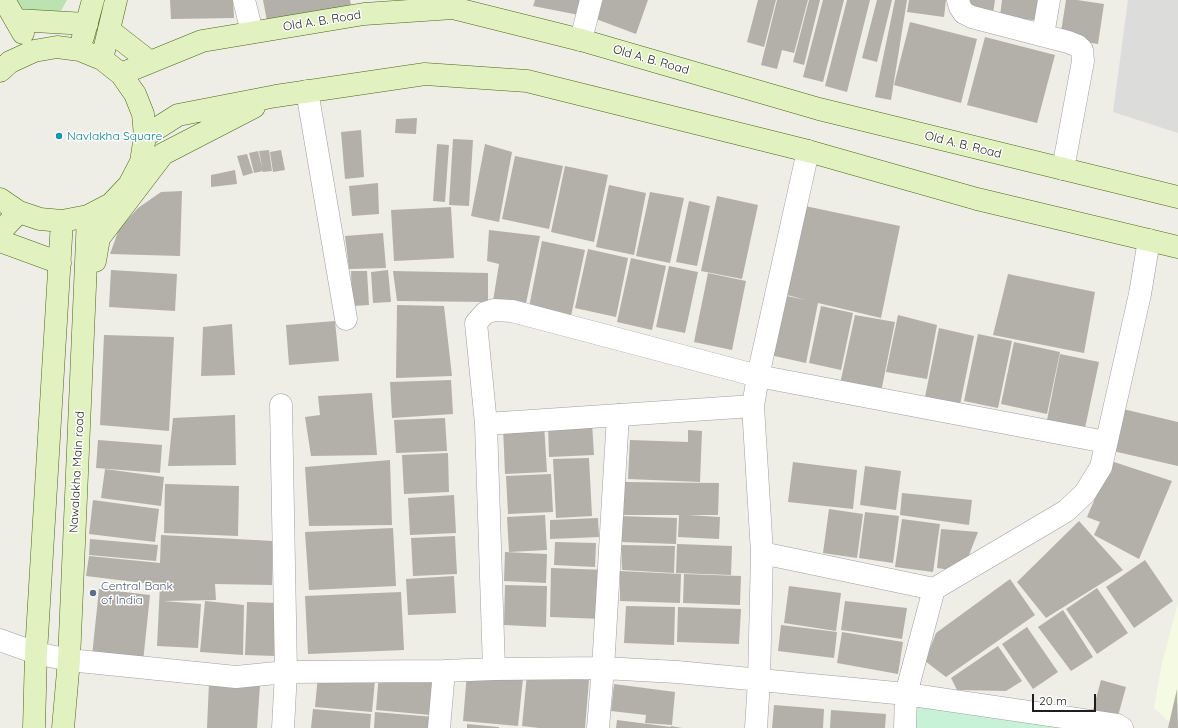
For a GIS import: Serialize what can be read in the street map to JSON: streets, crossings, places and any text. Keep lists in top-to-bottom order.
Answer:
{
  "streets": {
    "main road": ["Old A. B. Road", "Nawalakha Main road"]
  },
  "places": ["Navlakha Square", "Central Bank of India"],
  "scale_bar": "20 m"
}
